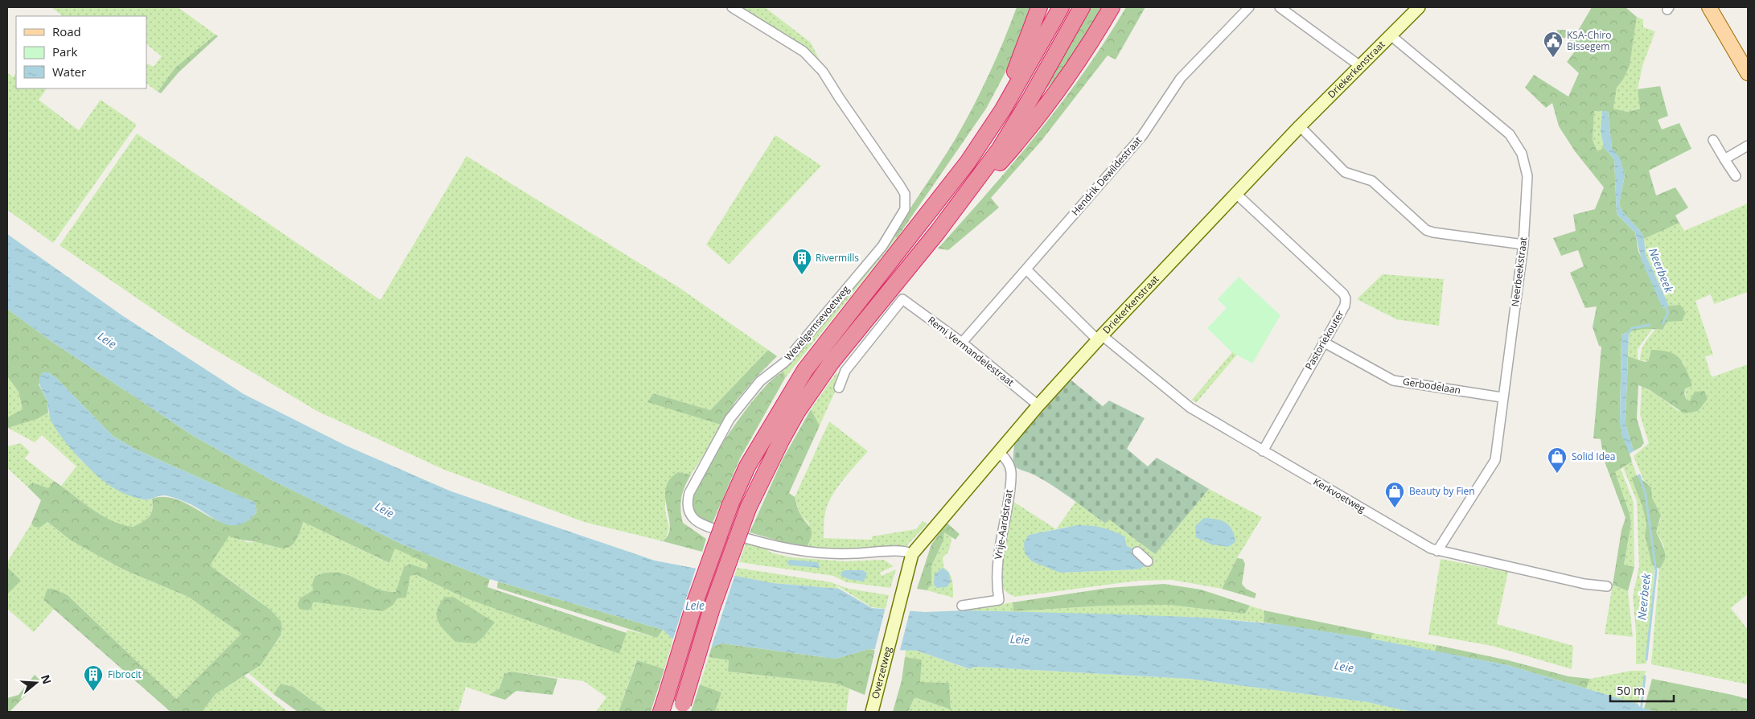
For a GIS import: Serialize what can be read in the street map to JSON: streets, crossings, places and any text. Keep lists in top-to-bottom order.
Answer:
{
  "streets": {
    "street": [
      "Driekerkenstraat",
      "Hendrik Dewildestraat",
      "Neerbeekstraat",
      "Wevelgemsevoetweg",
      "Pastoriekouter",
      "Remi Vermandelestraat",
      "Gerbodelaan",
      "Kerkvoetweg",
      "Vrije-Aardstraat",
      "Overzetweg"
    ]
  },
  "crossings": [
    ["Driekerkenstraat", "Neerbeekstraat"],
    ["Driekerkenstraat", "Wevelgemsevoetweg"],
    ["Driekerkenstraat", "Pastoriekouter"],
    ["Driekerkenstraat", "Remi Vermandelestraat"],
    ["Driekerkenstraat", "Kerkvoetweg"],
    ["Driekerkenstraat", "Vrije-Aardstraat"],
    ["Driekerkenstraat", "Overzetweg"],
    ["Hendrik Dewildestraat", "Remi Vermandelestraat"],
    ["Hendrik Dewildestraat", "Kerkvoetweg"],
    ["Neerbeekstraat", "Gerbodelaan"],
    ["Neerbeekstraat", "Kerkvoetweg"],
    ["Pastoriekouter", "Gerbodelaan"],
    ["Pastoriekouter", "Kerkvoetweg"]
  ],
  "water": ["Neerbeek", "Leie"],
  "places": {
    "public building": ["KSA-Chiro Bissegem"],
    "building": ["Rivermills", "Fibrocit"],
    "shop": ["Solid Idea", "Beauty by Fien"]
  },
  "legend": ["Road", "Park", "Water"],
  "scale_bar": "50 m",
  "north": "right"
}
